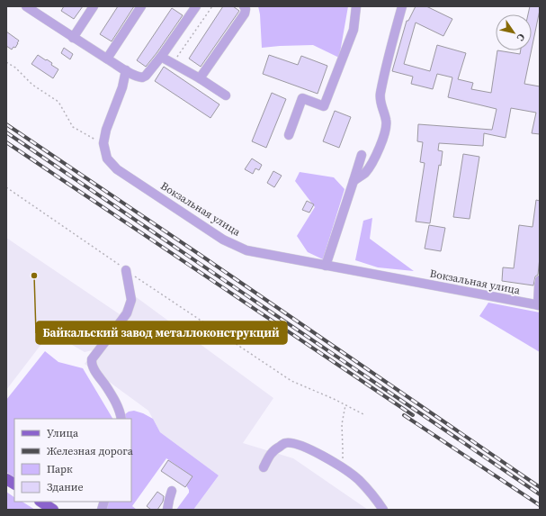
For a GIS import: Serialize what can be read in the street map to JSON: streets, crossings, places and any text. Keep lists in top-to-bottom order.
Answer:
{
  "streets": {
    "street": ["Вокзальная улица"]
  },
  "places": ["Байкальский завод металлоконструкций"],
  "legend": [
    "Улица",
    "Железная дорога",
    "Парк",
    "Здание"
  ],
  "north": "bottom right"
}
